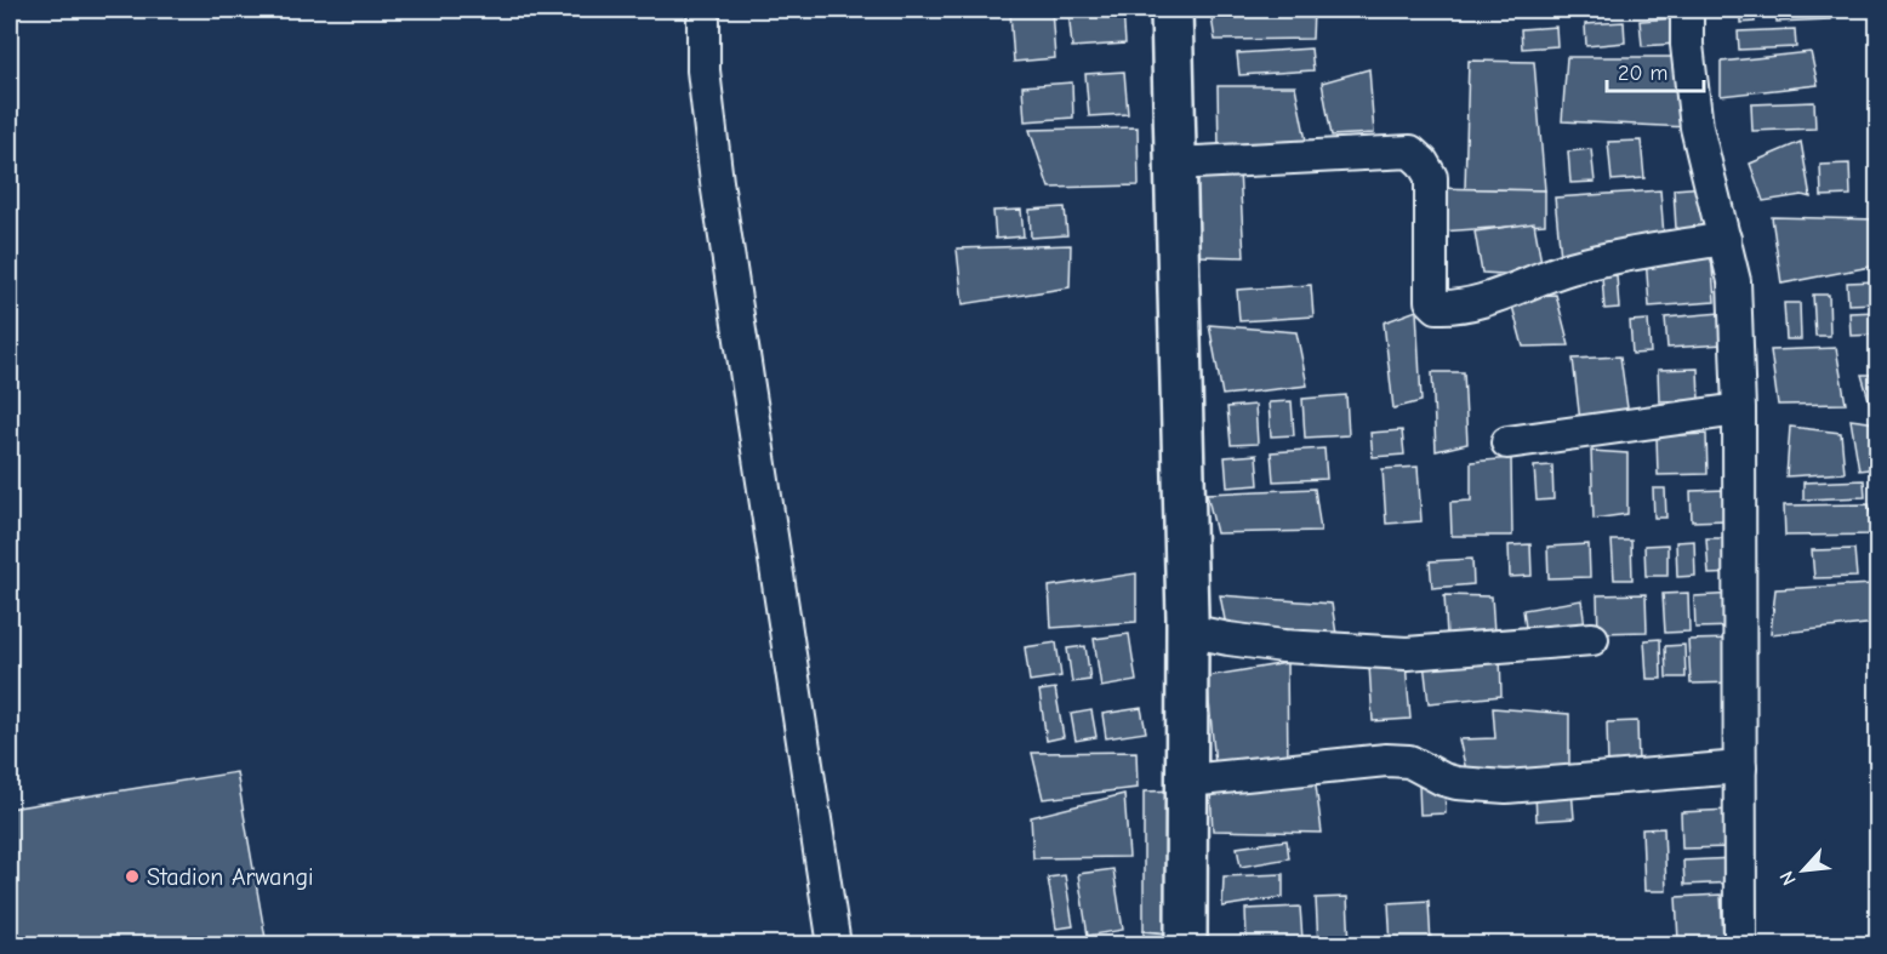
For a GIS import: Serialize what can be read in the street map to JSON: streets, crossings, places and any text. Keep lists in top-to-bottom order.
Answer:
{
  "places": ["Stadion Arwangi"],
  "scale_bar": "20 m",
  "north": "bottom left"
}
